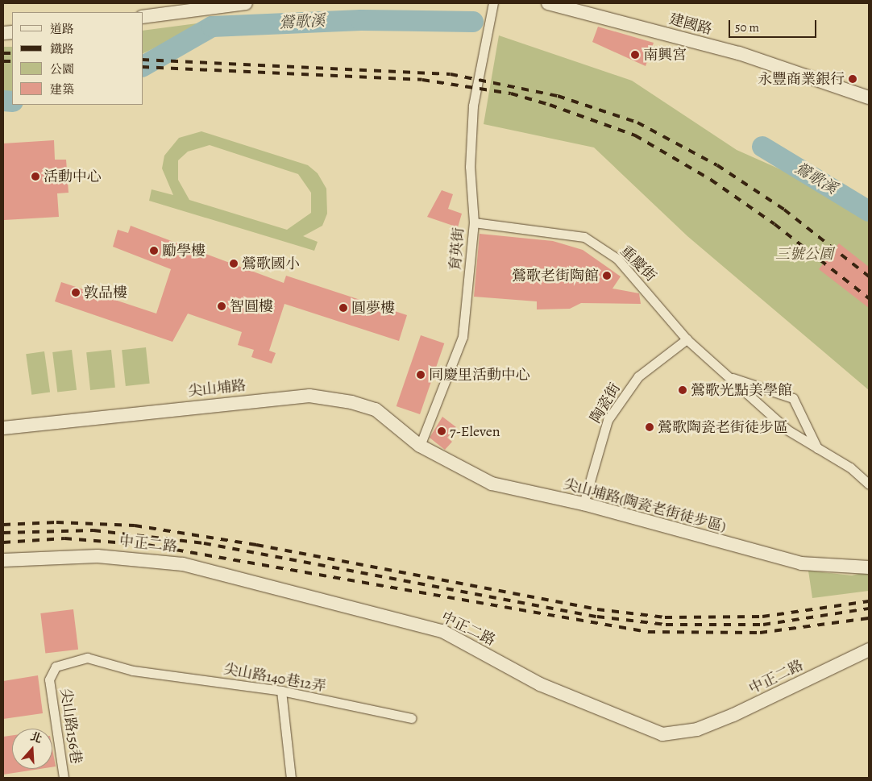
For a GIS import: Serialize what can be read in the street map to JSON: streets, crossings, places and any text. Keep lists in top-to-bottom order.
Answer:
{
  "streets": {
    "main road": [
      "建國路",
      "尖山埔路",
      "尖山埔路(陶瓷老街徒步區)",
      "中正二路"
    ],
    "street": [
      "育英街",
      "重慶街",
      "陶瓷街",
      "尖山路140巷12弄",
      "尖山路156巷"
    ]
  },
  "crossings": [
    ["育英街", "重慶街"],
    ["育英街", "尖山埔路"],
    ["育英街", "尖山埔路(陶瓷老街徒步區)"],
    ["重慶街", "陶瓷街"],
    ["尖山埔路", "尖山埔路(陶瓷老街徒步區)"],
    ["陶瓷街", "尖山埔路(陶瓷老街徒步區)"],
    ["尖山路140巷12弄", "尖山路156巷"]
  ],
  "water": ["鶯歌溪"],
  "parks": ["三號公園"],
  "places": [
    "南興宮",
    "永豐商業銀行",
    "活動中心",
    "勵學樓",
    "鶯歌國小",
    "鶯歌老街陶館",
    "敦品樓",
    "智圓樓",
    "圓夢樓",
    "同慶里活動中心",
    "鶯歌光點美學館",
    "鶯歌陶瓷老街徒步區",
    "7-Eleven"
  ],
  "legend": [
    "道路",
    "鐵路",
    "公園",
    "建築"
  ],
  "scale_bar": "50 m",
  "north": "top"
}
